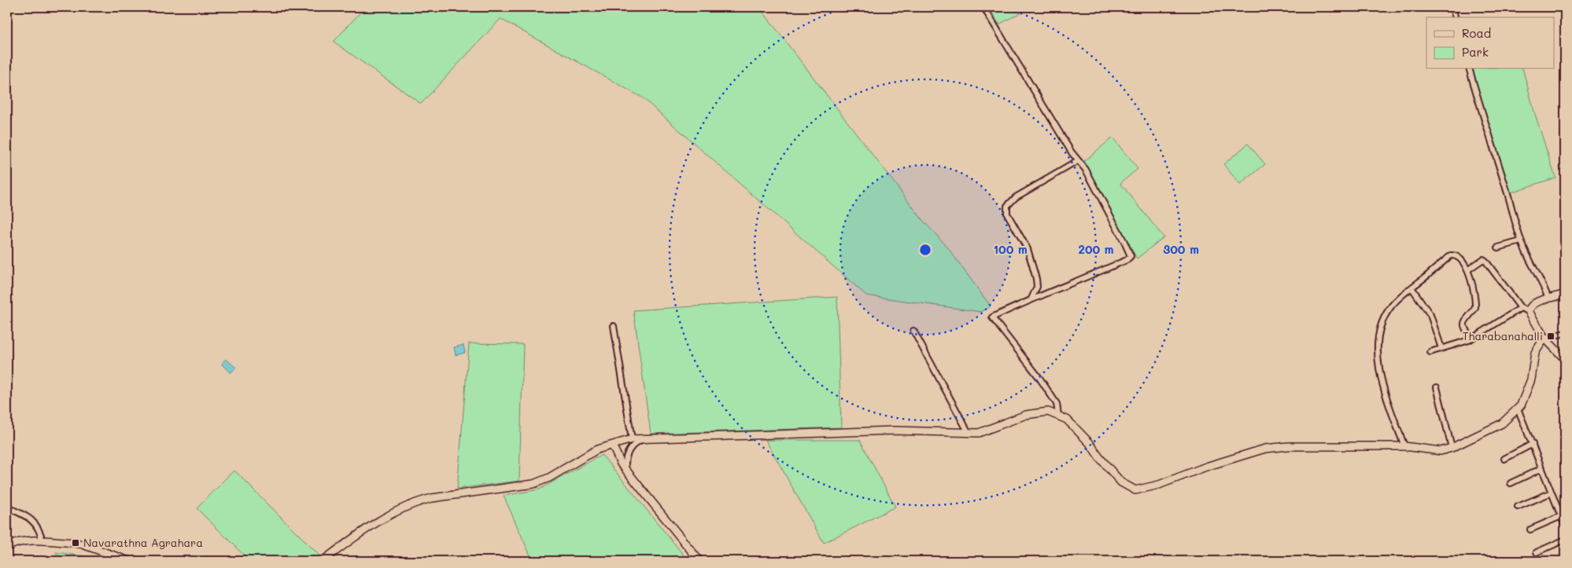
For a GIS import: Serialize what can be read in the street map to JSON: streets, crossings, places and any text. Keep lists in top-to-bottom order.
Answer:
{
  "places": {
    "transit": ["Tharabanahalli", "Navarathna Agrahara"]
  },
  "legend": ["Road", "Park"],
  "rings": ["100 m", "200 m", "300 m"]
}
